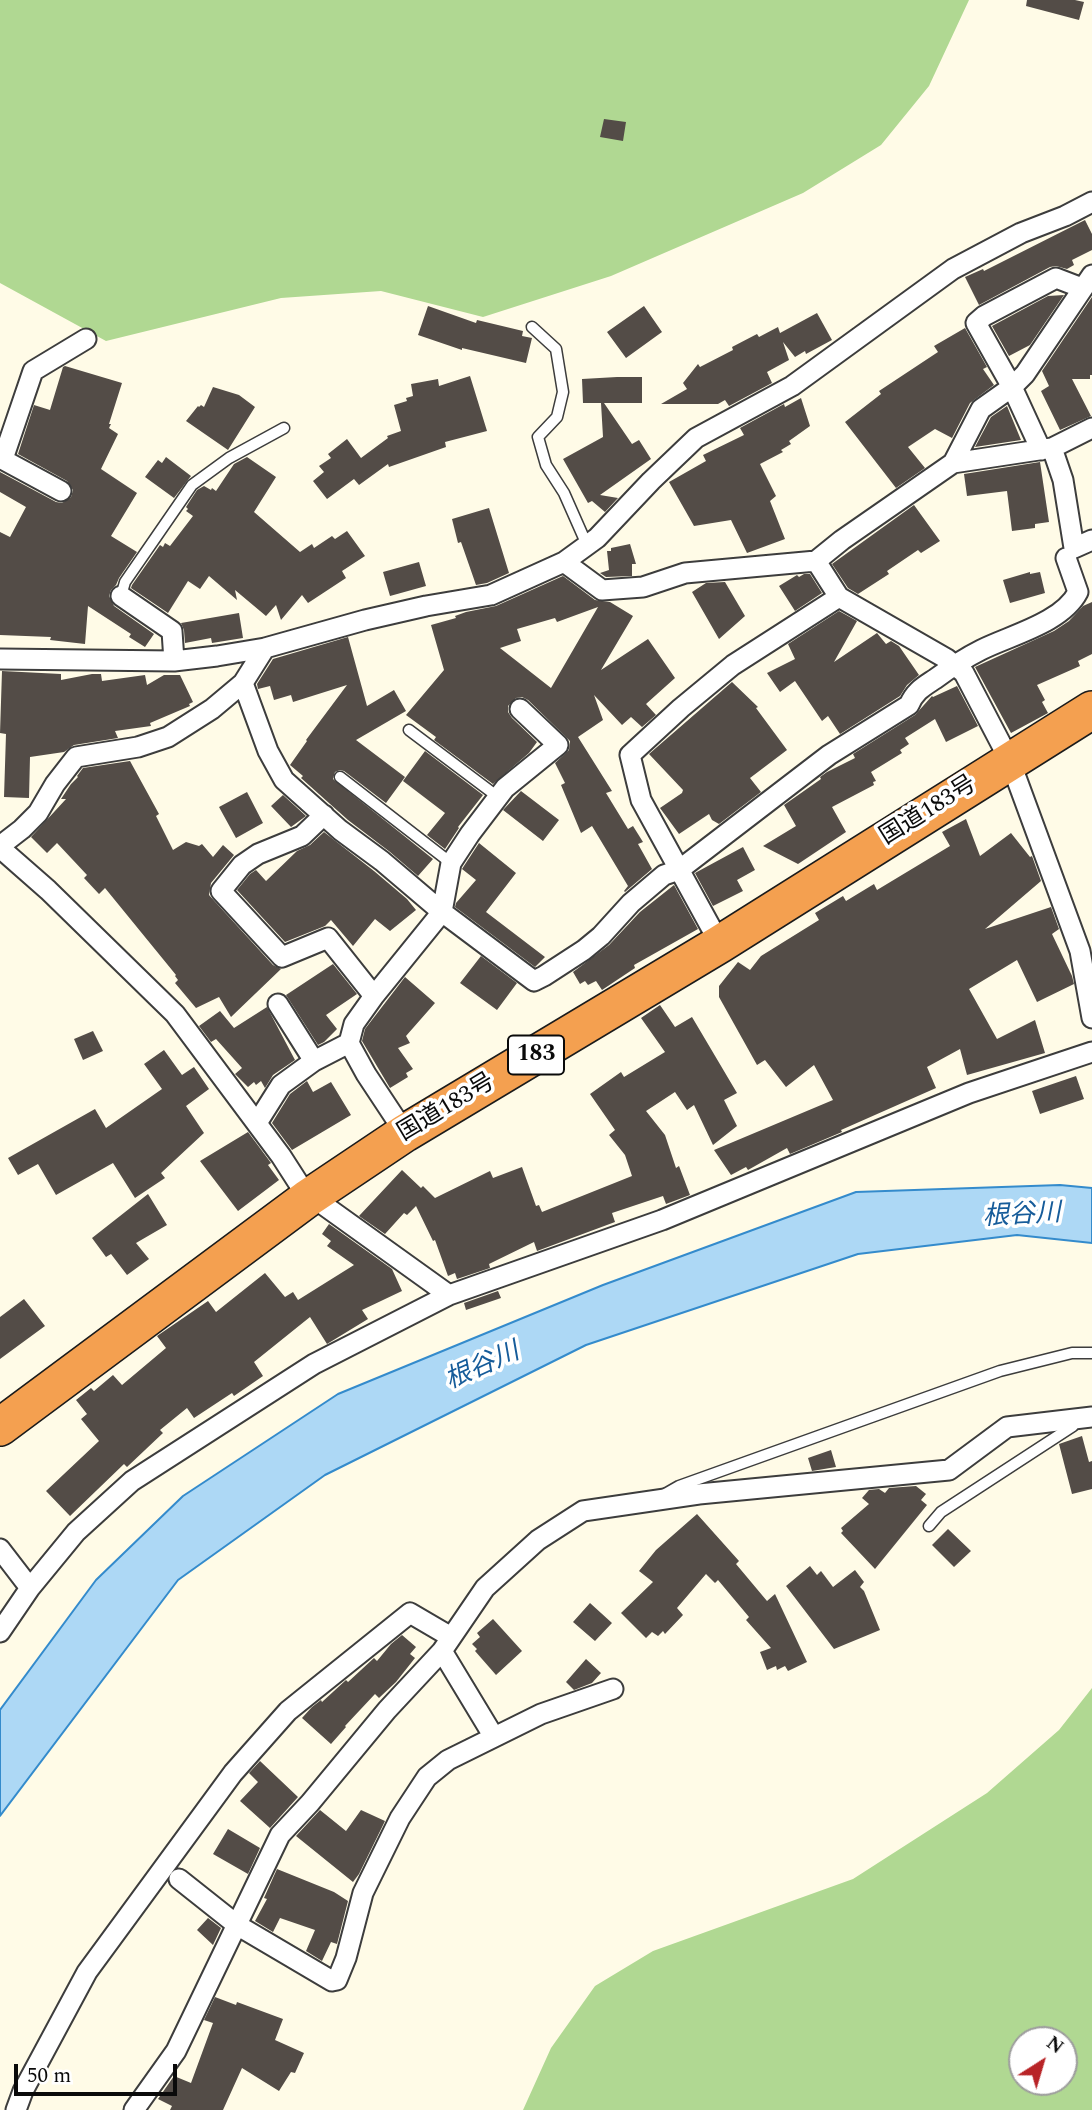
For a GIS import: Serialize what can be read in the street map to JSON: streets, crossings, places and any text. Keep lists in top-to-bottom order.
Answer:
{
  "streets": {
    "highway": ["国道183号", "183"]
  },
  "water": ["根谷川"],
  "scale_bar": "50 m",
  "north": "top right"
}
